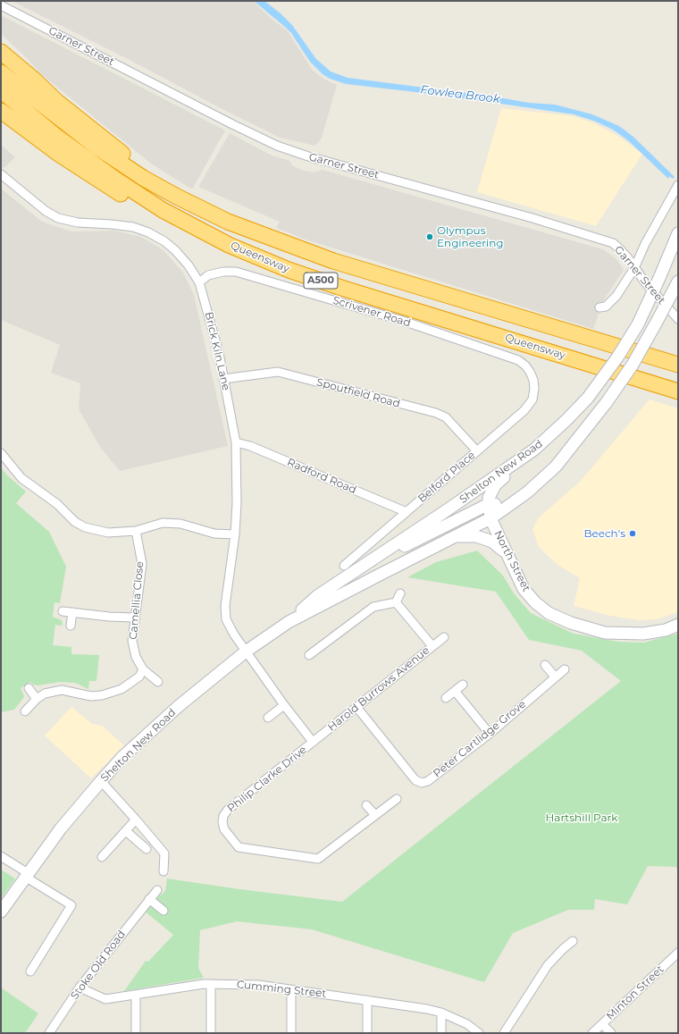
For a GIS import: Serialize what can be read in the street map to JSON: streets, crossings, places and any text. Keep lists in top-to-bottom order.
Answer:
{
  "streets": {
    "highway": ["Queensway", "A500"],
    "main road": ["Shelton New Road", "North Street"],
    "street": [
      "Garner Street",
      "Scrivener Road",
      "Brick Kiln Lane",
      "Spoutfield Road",
      "Radford Road",
      "Belford Place",
      "Camellia Close",
      "Harold Burrows Avenue",
      "Peter Cartlidge Grove",
      "Philip Clarke Drive",
      "Stoke Old Road",
      "Cumming Street",
      "Minton Street"
    ]
  },
  "crossings": [
    ["Scrivener Road", "Brick Kiln Lane"],
    ["Scrivener Road", "Belford Place"],
    ["Brick Kiln Lane", "Spoutfield Road"],
    ["Brick Kiln Lane", "Shelton New Road"],
    ["Brick Kiln Lane", "Radford Road"],
    ["Brick Kiln Lane", "Harold Burrows Avenue"],
    ["Brick Kiln Lane", "Philip Clarke Drive"],
    ["Spoutfield Road", "Belford Place"],
    ["Shelton New Road", "North Street"],
    ["Radford Road", "Belford Place"],
    ["Harold Burrows Avenue", "Peter Cartlidge Grove"],
    ["Harold Burrows Avenue", "Philip Clarke Drive"],
    ["Stoke Old Road", "Cumming Street"]
  ],
  "water": ["Fowlea Brook"],
  "parks": ["Hartshill Park"],
  "places": ["Olympus Engineering", "Beech's"]
}
